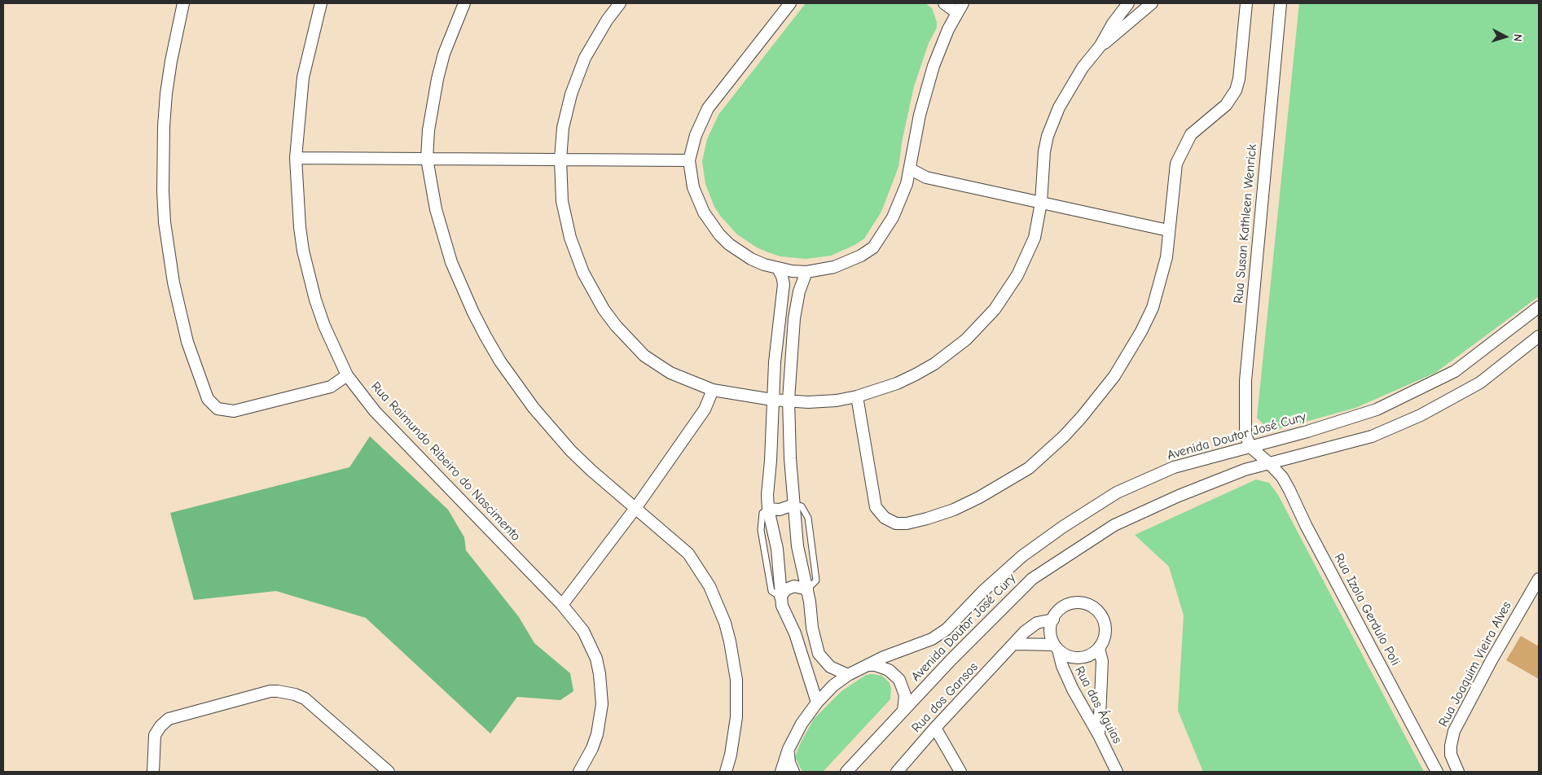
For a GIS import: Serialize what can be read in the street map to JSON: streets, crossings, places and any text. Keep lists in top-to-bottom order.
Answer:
{
  "streets": {
    "street": [
      "Rua Susan Kathleen Wenrick",
      "Avenida Doutor José Cury",
      "Rua Raimundo Ribeiro do Nascimento",
      "Rua Izola Gerdulo Poli",
      "Rua Joaquim Vieira Alves",
      "Rua dos Gansos",
      "Rua das Águias"
    ]
  },
  "crossings": [
    ["Rua Susan Kathleen Wenrick", "Avenida Doutor José Cury"],
    ["Rua Susan Kathleen Wenrick", "Rua Izola Gerdulo Poli"],
    ["Avenida Doutor José Cury", "Rua Izola Gerdulo Poli"],
    ["Rua dos Gansos", "Rua das Águias"]
  ],
  "north": "right"
}
